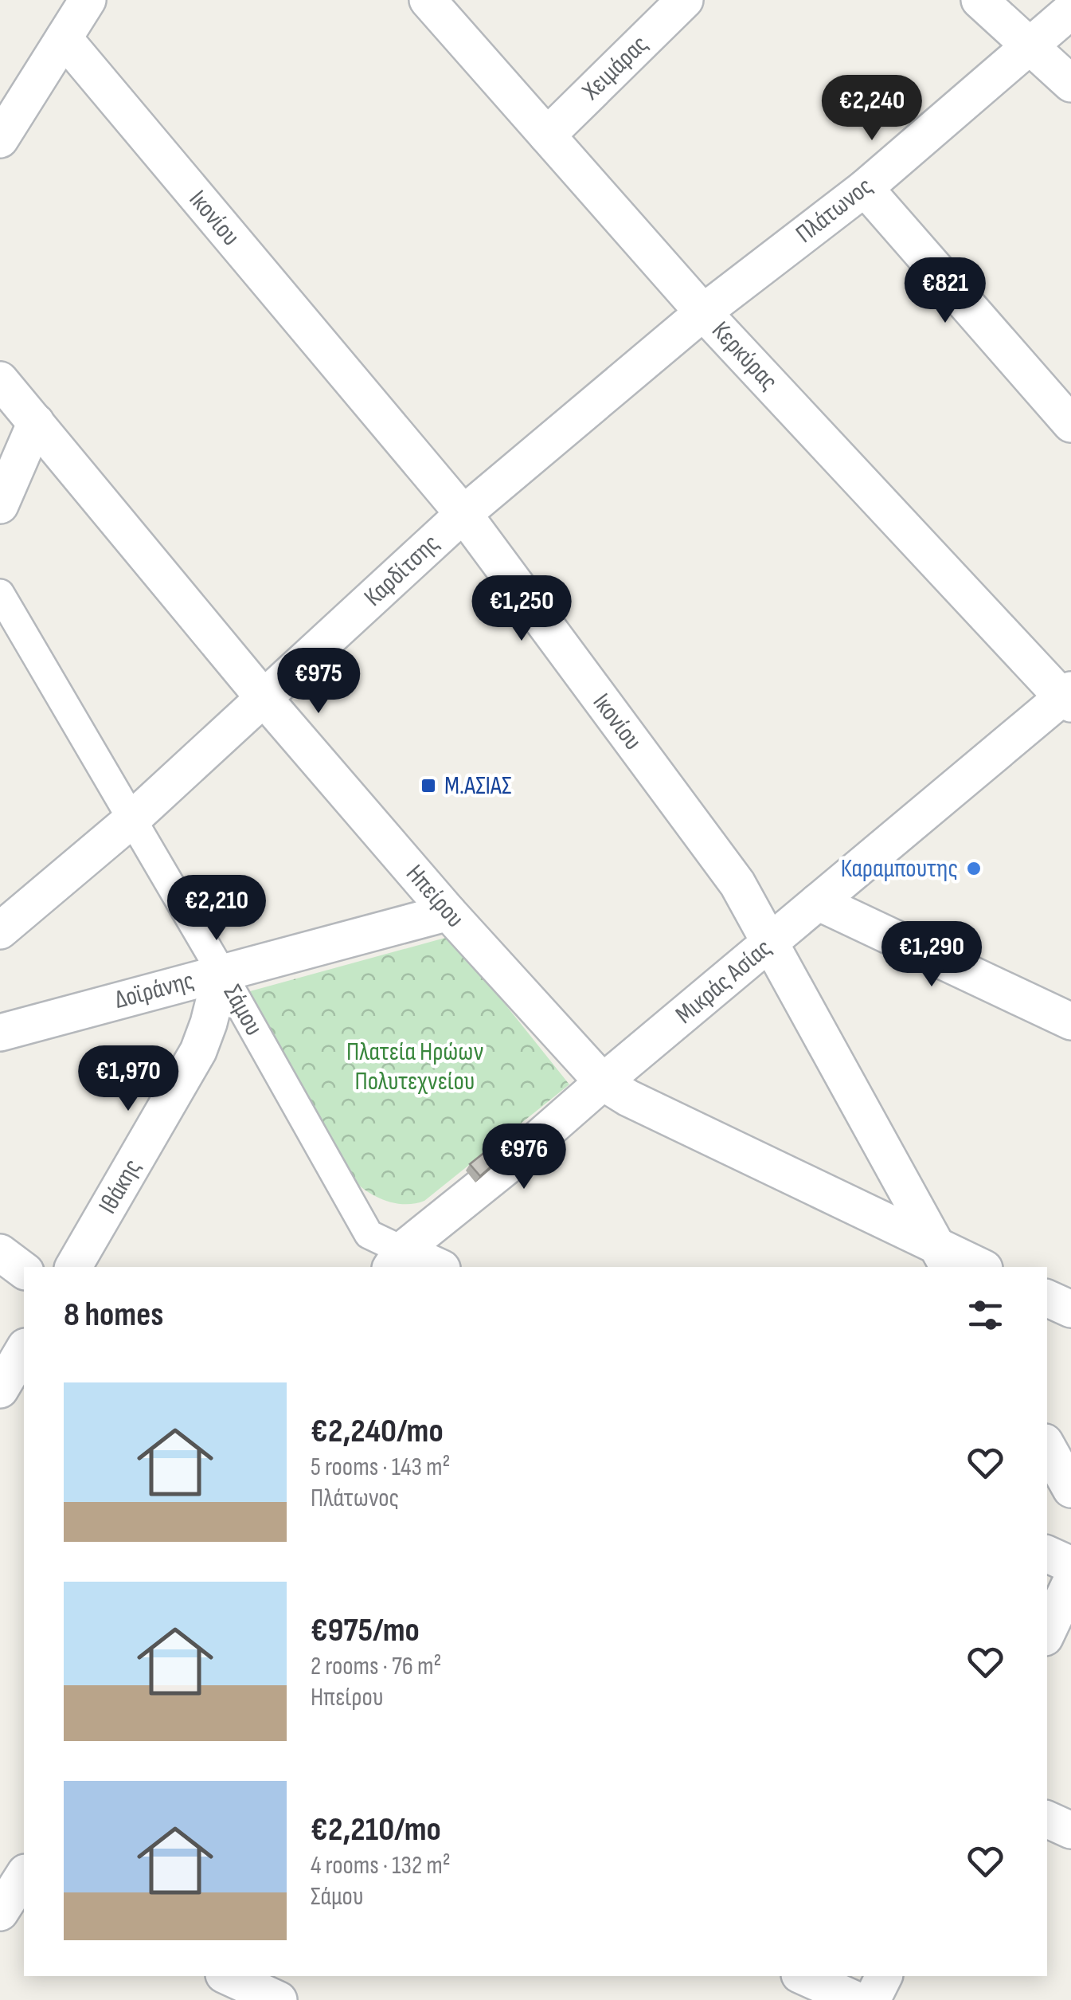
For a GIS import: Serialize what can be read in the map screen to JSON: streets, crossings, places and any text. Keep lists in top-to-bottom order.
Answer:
{
  "streets": {
    "street": [
      "Χειμάρας",
      "Πλάτωνος",
      "Ικονίου",
      "Κερκύρας",
      "Καρδίτσης",
      "Ηπείρου",
      "Μικράς Ασίας",
      "Δοϊράνης",
      "Σάμου",
      "Ιθάκης"
    ]
  },
  "crossings": [
    ["Χειμάρας", "Κερκύρας"],
    ["Πλάτωνος", "Κερκύρας"],
    ["Πλάτωνος", "Καρδίτσης"],
    ["Ικονίου", "Καρδίτσης"],
    ["Ικονίου", "Ηπείρου"],
    ["Ικονίου", "Μικράς Ασίας"],
    ["Κερκύρας", "Καρδίτσης"],
    ["Κερκύρας", "Μικράς Ασίας"],
    ["Καρδίτσης", "Ηπείρου"],
    ["Καρδίτσης", "Σάμου"],
    ["Ηπείρου", "Μικράς Ασίας"],
    ["Ηπείρου", "Δοϊράνης"],
    ["Μικράς Ασίας", "Σάμου"],
    ["Δοϊράνης", "Σάμου"],
    ["Δοϊράνης", "Ιθάκης"],
    ["Σάμου", "Ιθάκης"]
  ],
  "parks": ["Πλατεία Ηρώων Πολυτεχνείου"],
  "places": {
    "transit": ["Μ.ΑΣΙΑΣ"],
    "other": ["Καραμπουτης"]
  },
  "page": {
    "price": [
      "€2,240",
      "€821",
      "€1,250",
      "€975",
      "€2,210",
      "€1,290",
      "€1,970",
      "€976"
    ],
    "heading": "8 homes",
    "list": [
      {
        "name": "€2,240/mo",
        "note": "5 rooms · 143 m² · Πλάτωνος"
      },
      {
        "name": "€975/mo",
        "note": "2 rooms · 76 m² · Ηπείρου"
      },
      {
        "name": "€2,210/mo",
        "note": "4 rooms · 132 m² · Σάμου"
      }
    ]
  }
}
